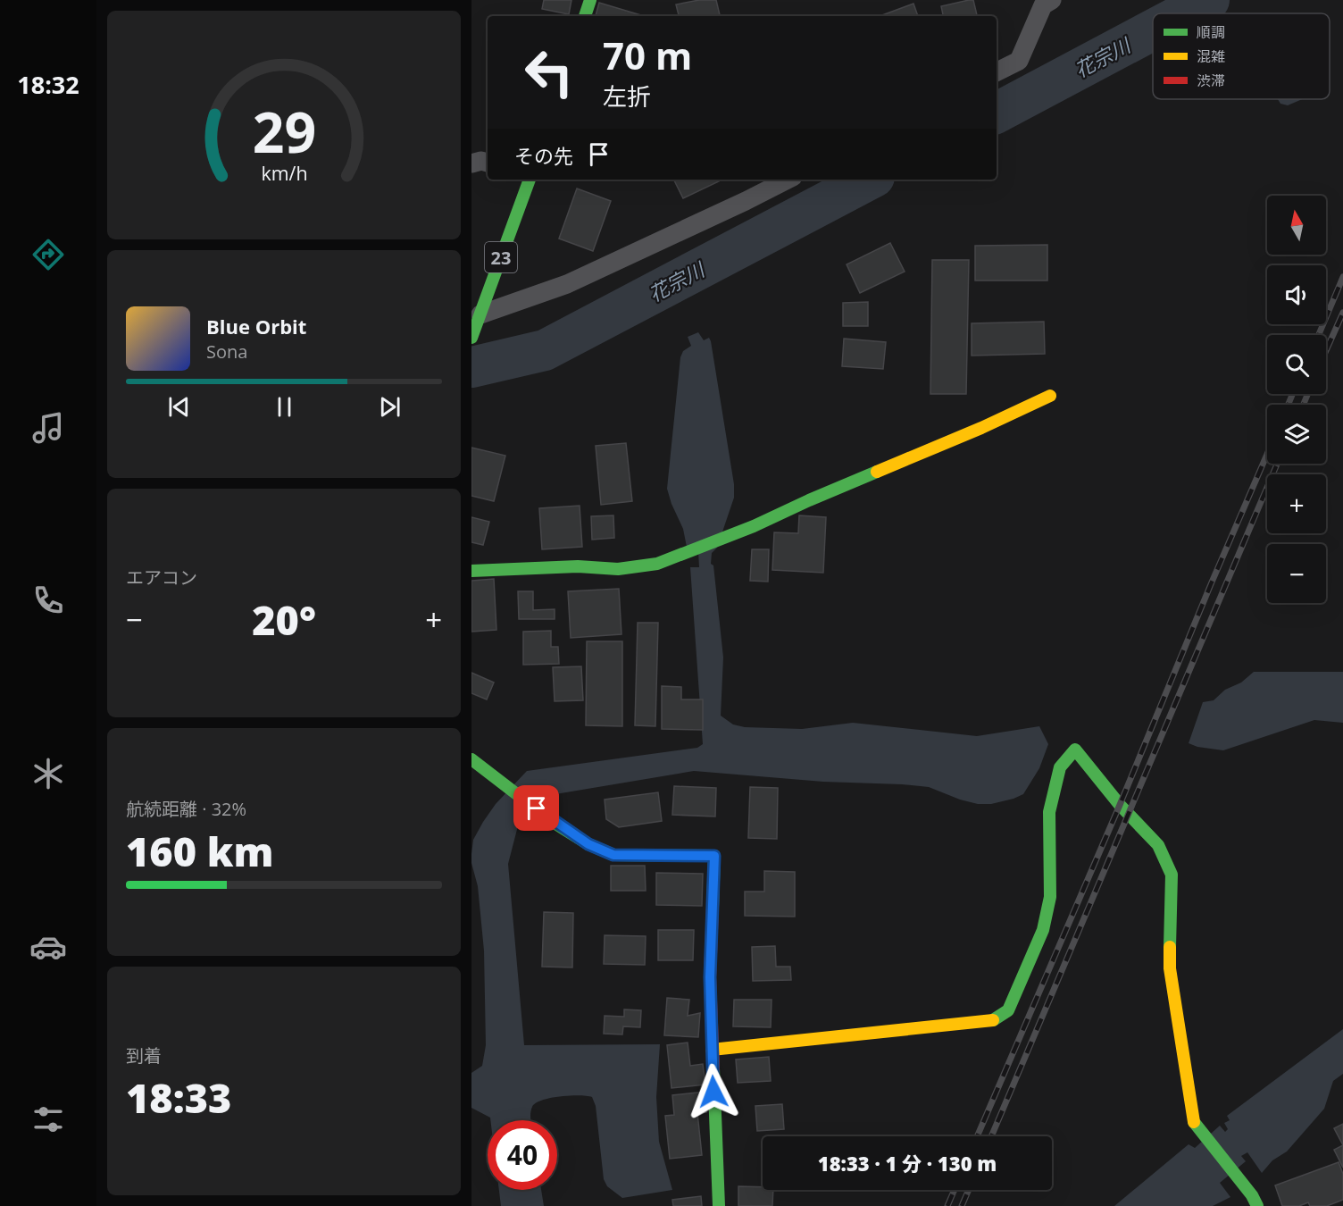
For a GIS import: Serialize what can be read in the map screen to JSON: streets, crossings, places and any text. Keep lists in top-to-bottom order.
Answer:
{
  "streets": {
    "street": ["23"]
  },
  "water": ["花宗川"],
  "legend": ["順調", "混雑", "渋滞"],
  "north": "top",
  "page": {
    "tabs": "18:32",
    "turn": ["70 m", "左折"],
    "then": "その先",
    "map_buttons": ["+", "−"],
    "song": ["Blue Orbit", "Sona"],
    "tile": [
      "エアコン",
      ["航続距離 · 32%", "160 km"],
      ["到着", "18:33"]
    ],
    "heat": ["−", "20°", "+"],
    "limit": "40",
    "trip": "18:33 · 1 分 · 130 m",
    "gauge": ["29", "km/h"]
  }
}
